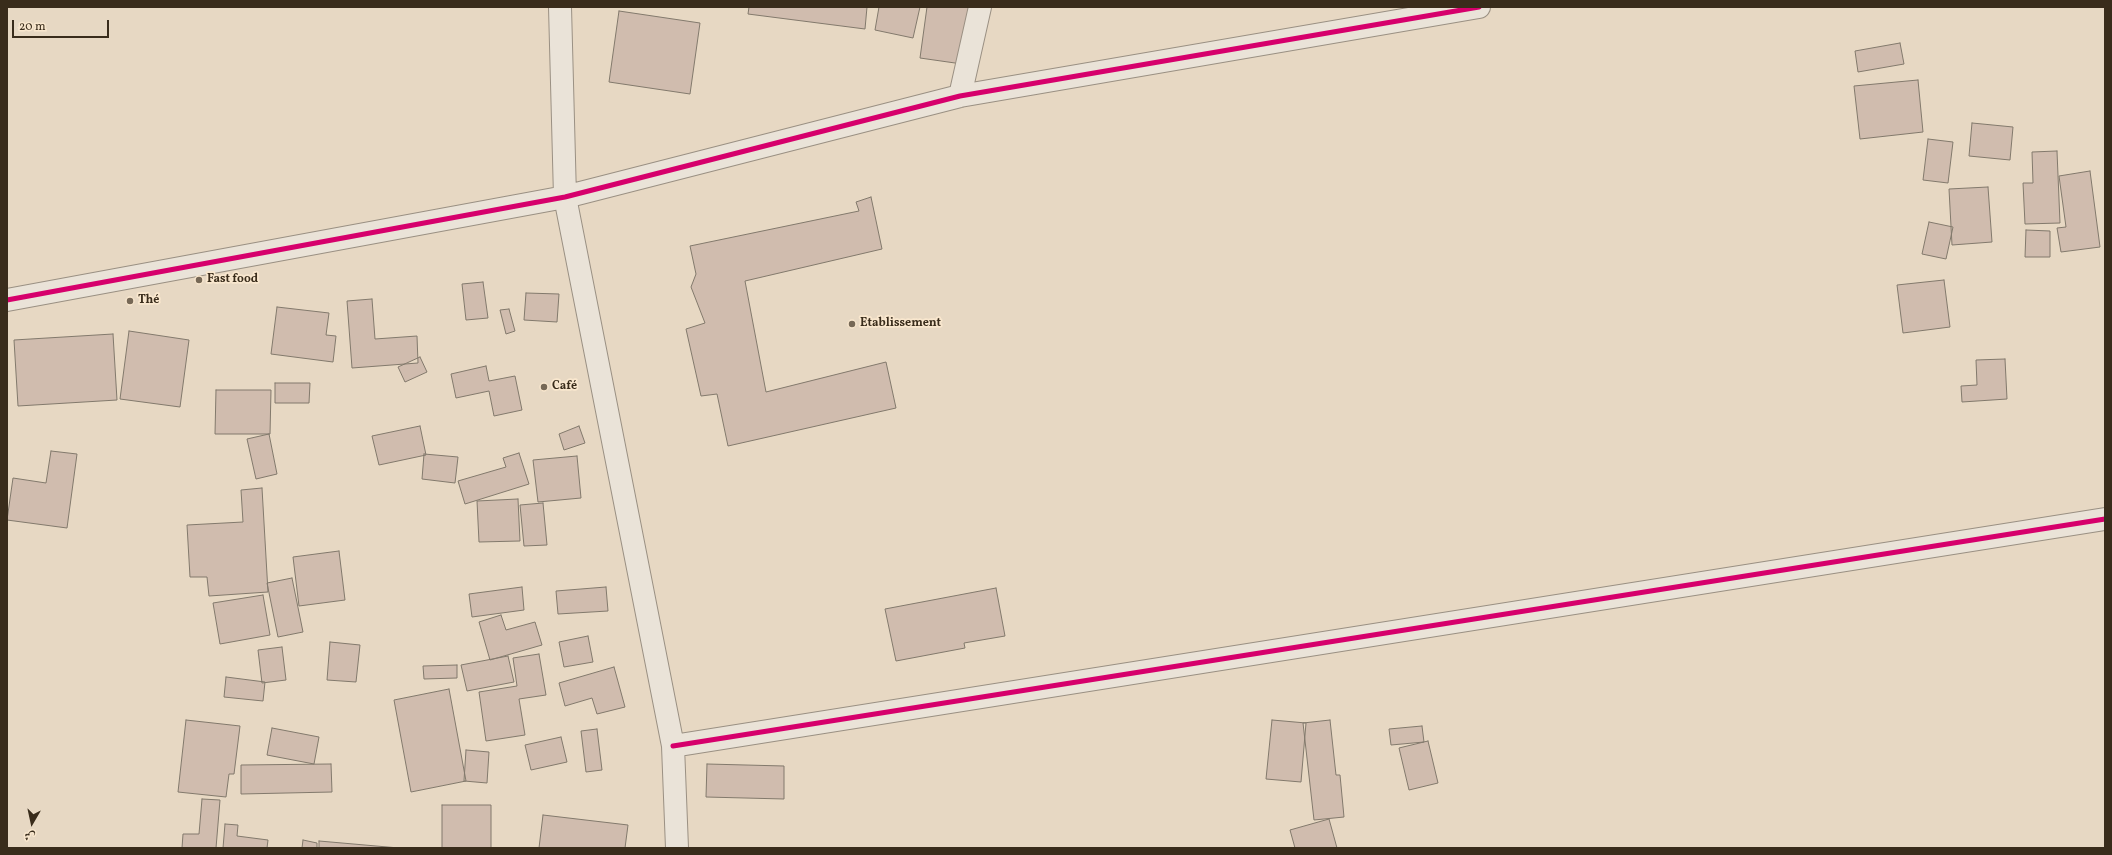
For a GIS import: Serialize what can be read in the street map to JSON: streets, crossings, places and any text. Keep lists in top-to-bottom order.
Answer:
{
  "places": [
    "Fast food",
    "Thé",
    "Etablissement",
    "Café"
  ],
  "scale_bar": "20 m",
  "north": "bottom"
}
